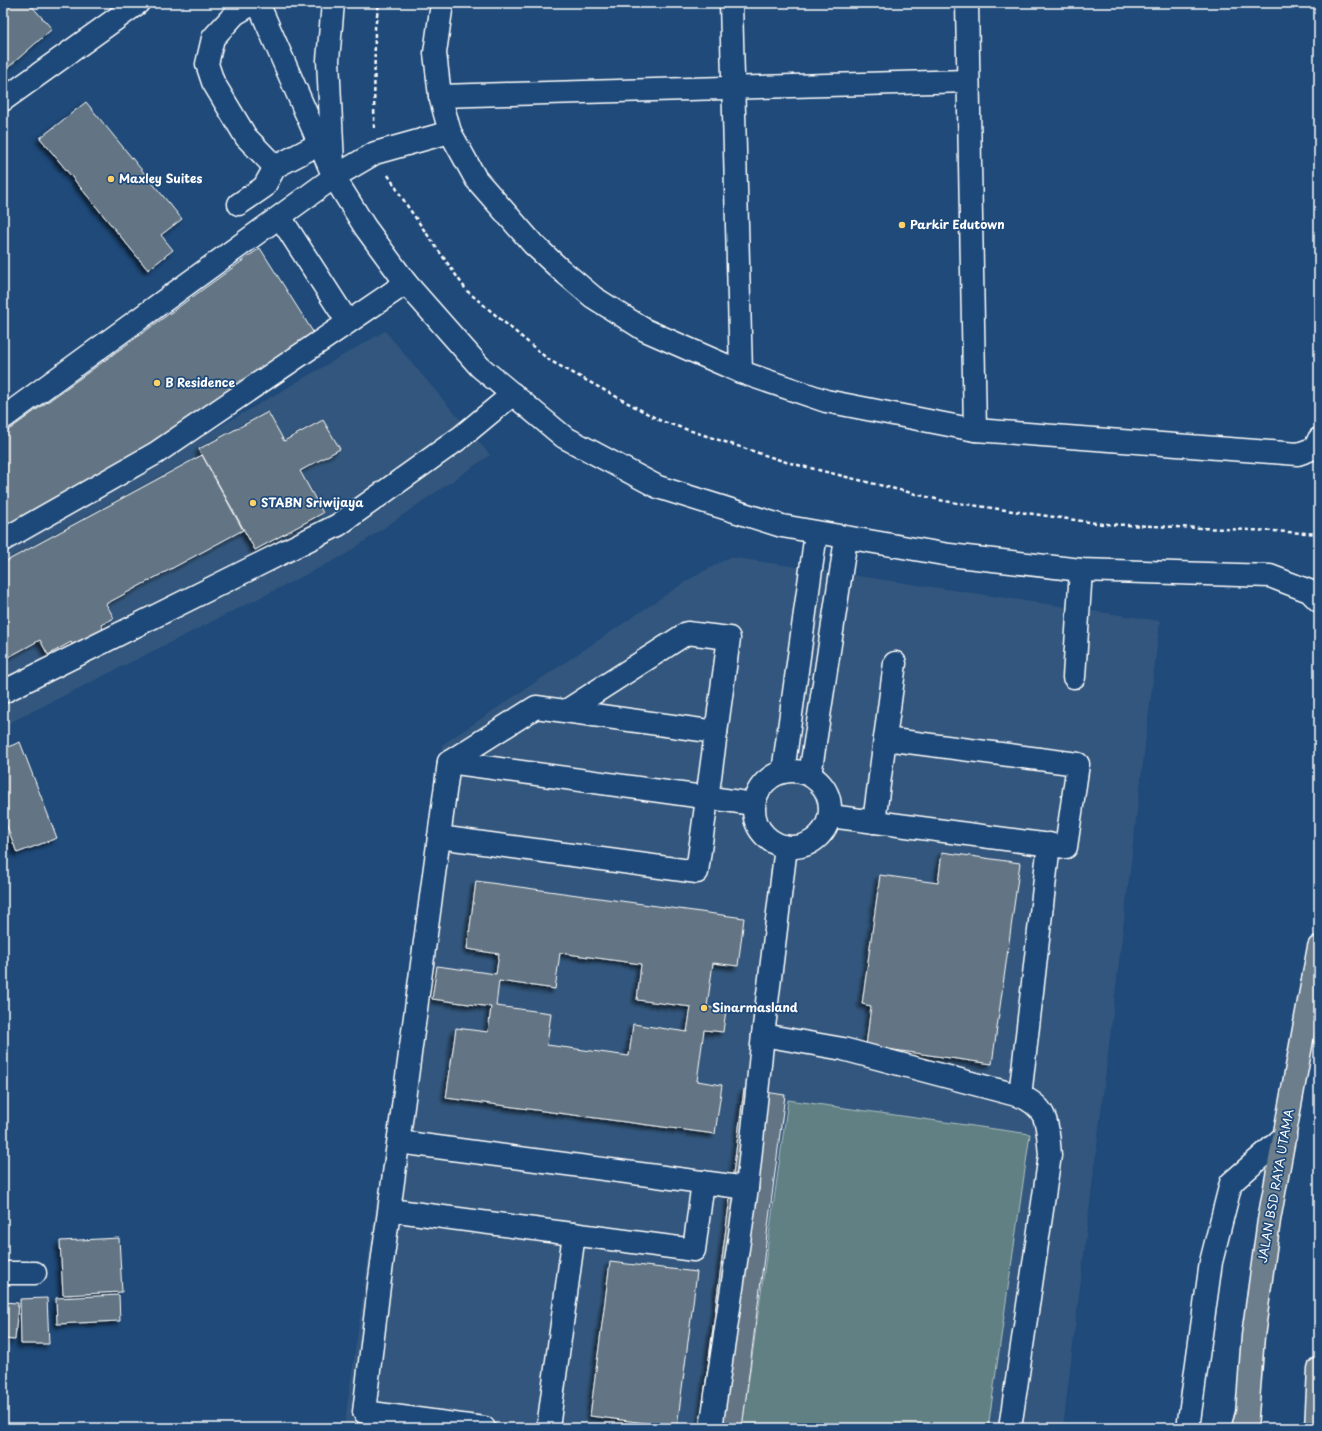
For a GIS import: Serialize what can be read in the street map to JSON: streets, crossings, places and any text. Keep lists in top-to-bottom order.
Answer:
{
  "streets": {
    "main road": ["JALAN BSD RAYA UTAMA"]
  },
  "places": [
    "Maxley Suites",
    "Parkir Edutown",
    "B Residence",
    "STABN Sriwijaya",
    "Sinarmasland"
  ]
}
